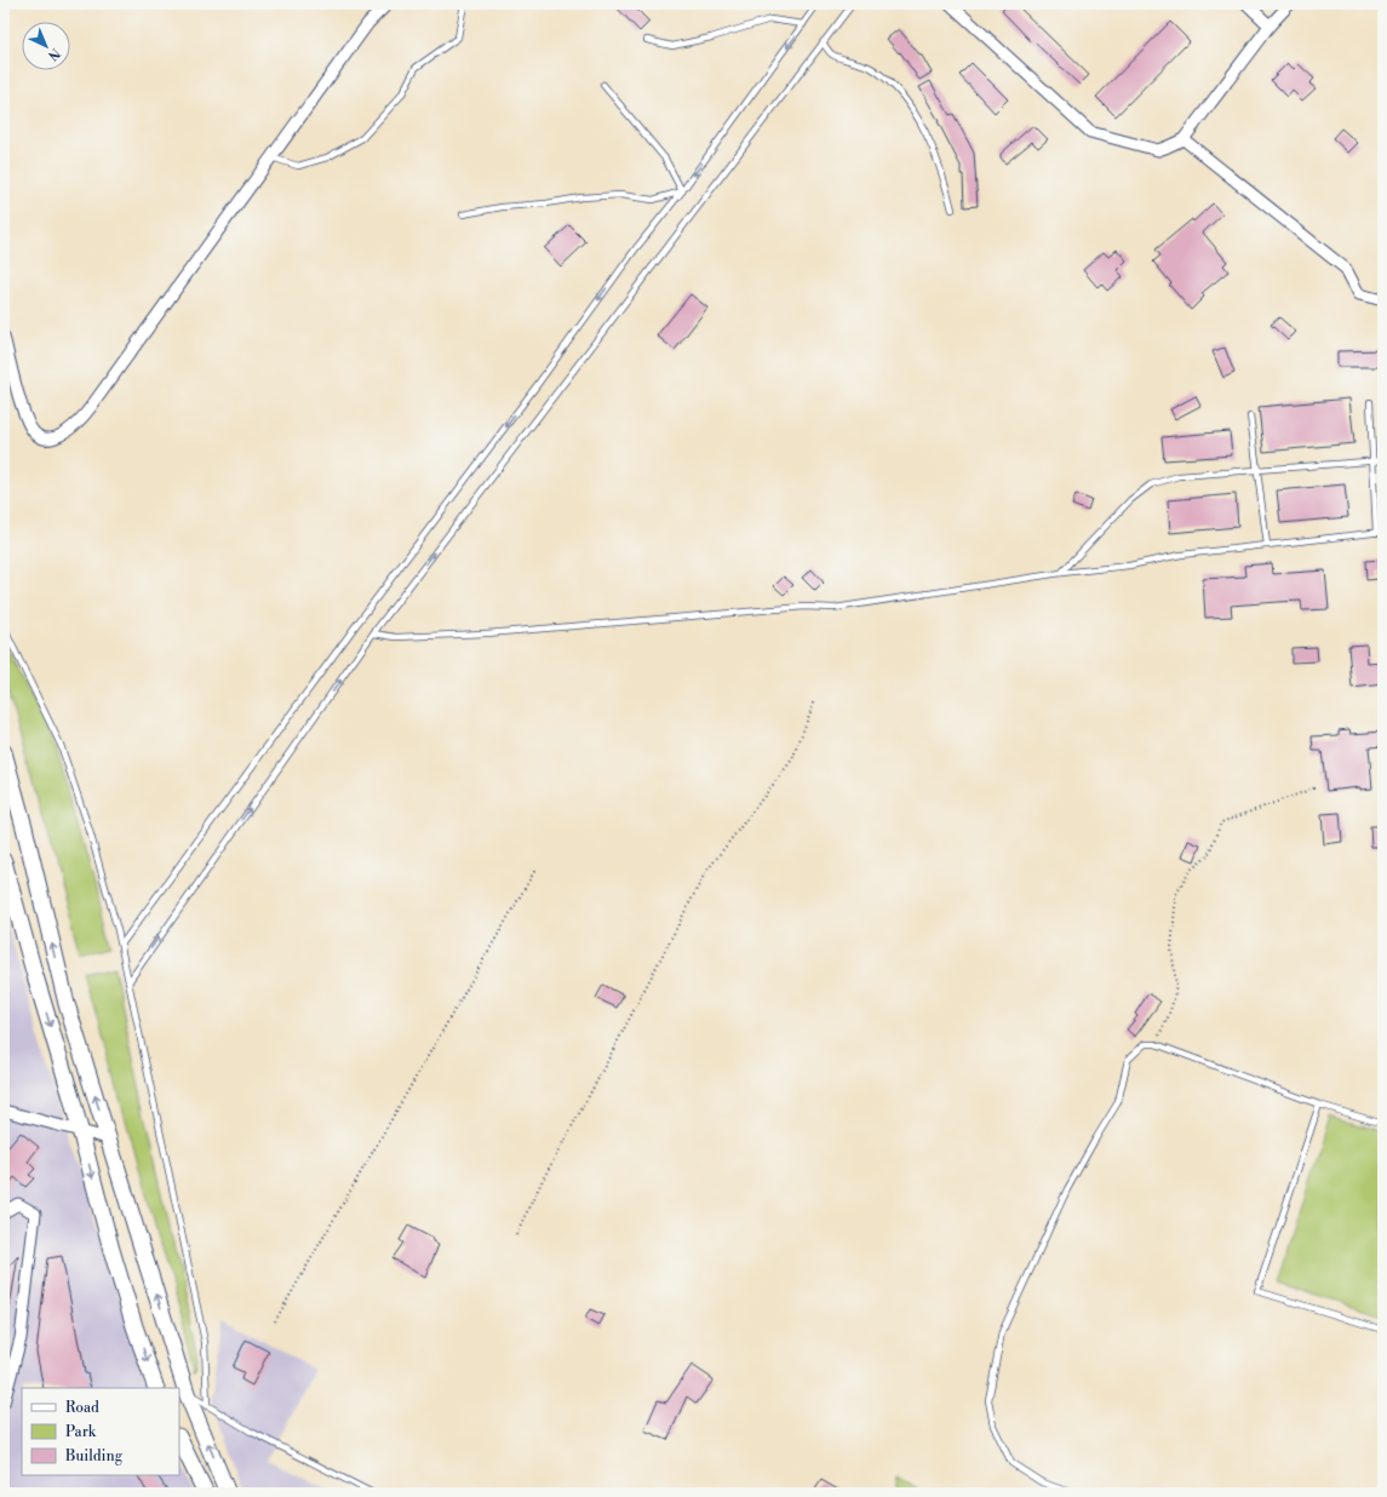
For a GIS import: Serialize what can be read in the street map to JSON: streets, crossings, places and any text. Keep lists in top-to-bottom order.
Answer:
{
  "legend": ["Road", "Park", "Building"],
  "north": "bottom right"
}
